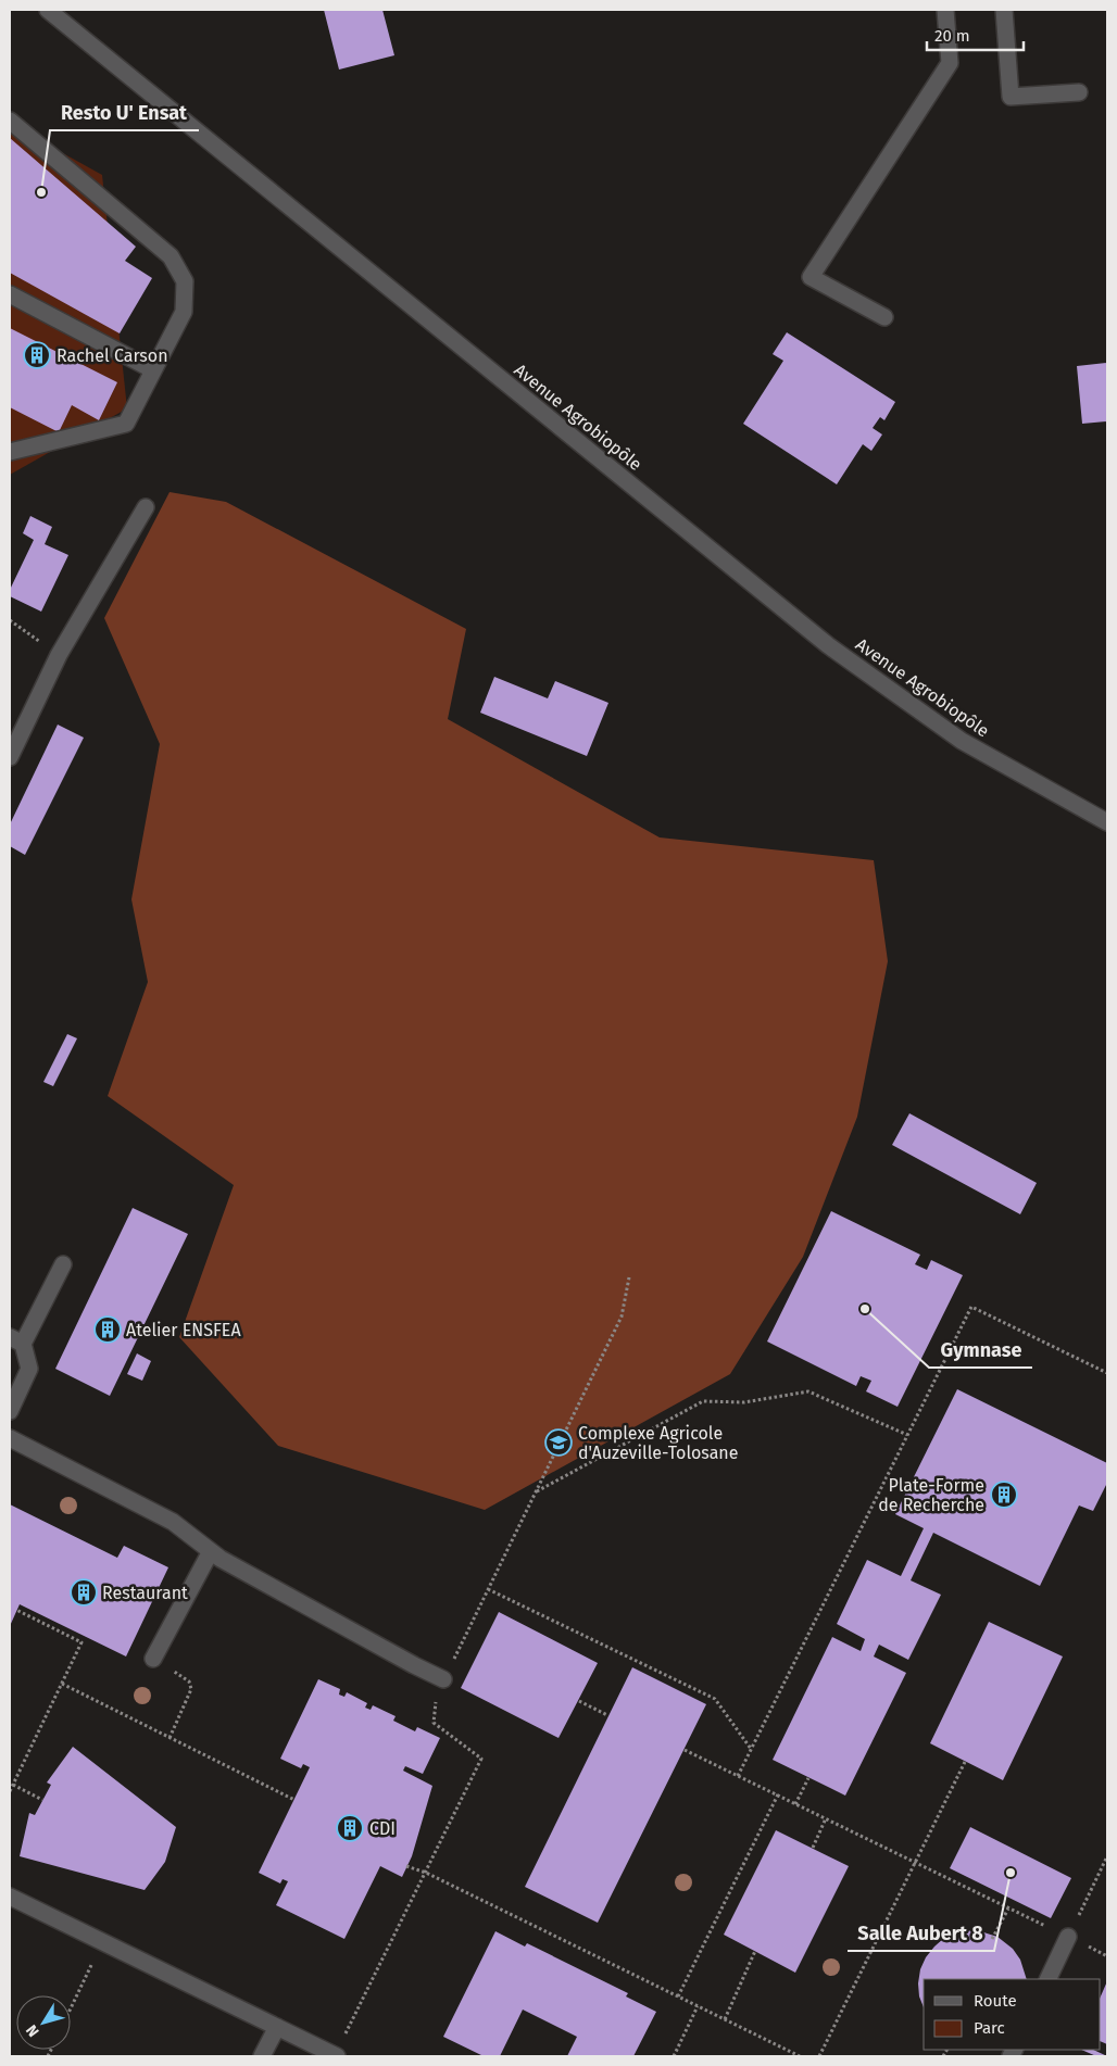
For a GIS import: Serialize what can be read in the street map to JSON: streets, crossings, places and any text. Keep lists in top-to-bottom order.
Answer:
{
  "streets": {
    "street": ["Avenue Agrobiopôle"]
  },
  "places": {
    "other": ["Resto U' Ensat", "Gymnase", "Salle Aubert 8"],
    "building": [
      "Rachel Carson",
      "Atelier ENSFEA",
      "Plate-Forme de Recherche",
      "Restaurant",
      "CDI"
    ],
    "school or university": ["Complexe Agricole d'Auzeville-Tolosane"]
  },
  "legend": ["Route", "Parc"],
  "scale_bar": "20 m",
  "north": "bottom left"
}
